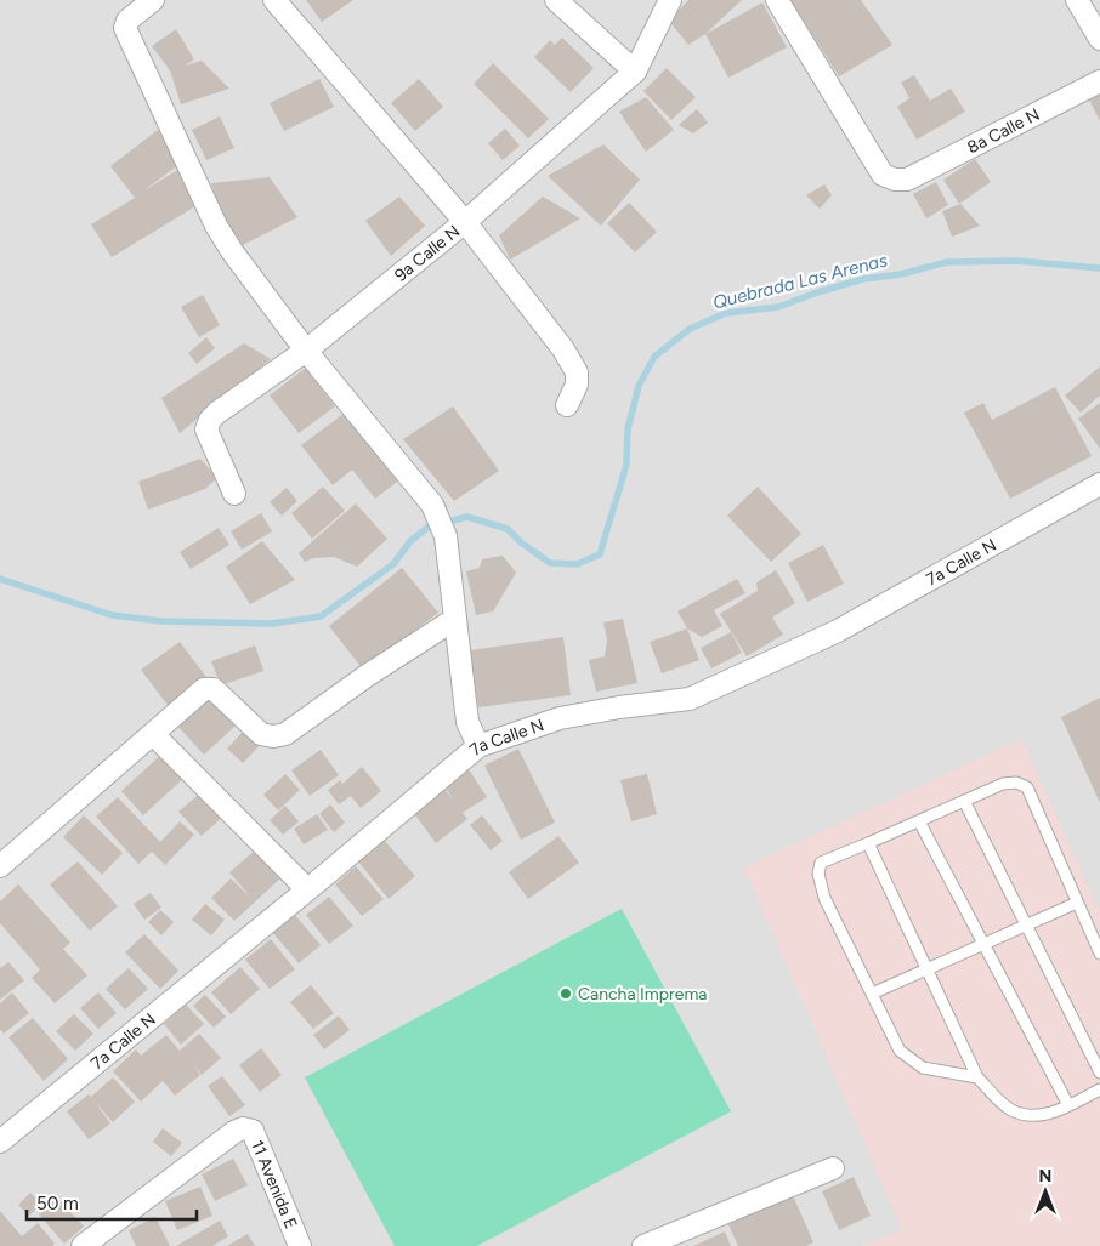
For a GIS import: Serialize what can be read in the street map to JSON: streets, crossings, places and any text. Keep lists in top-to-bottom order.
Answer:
{
  "streets": {
    "street": [
      "8a Calle N",
      "9a Calle N",
      "7a Calle N",
      "11 Avenida E"
    ]
  },
  "water": ["Quebrada Las Arenas"],
  "places": ["Cancha Imprema"],
  "scale_bar": "50 m",
  "north": "top"
}
